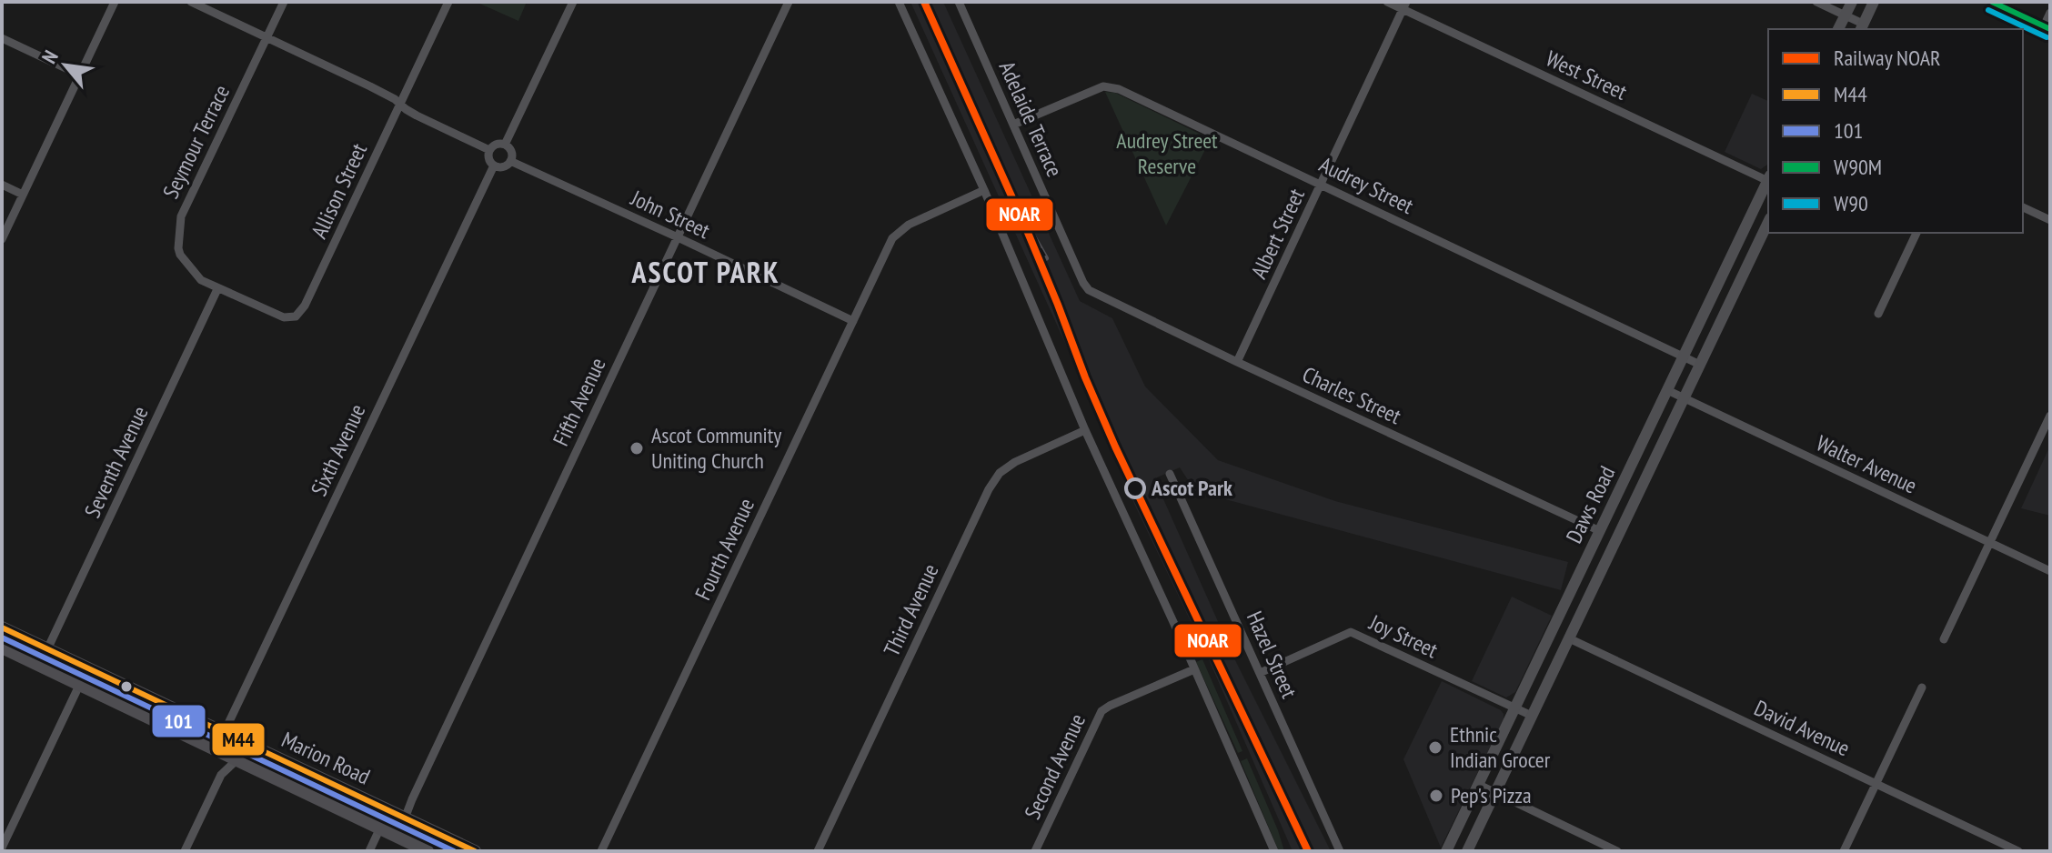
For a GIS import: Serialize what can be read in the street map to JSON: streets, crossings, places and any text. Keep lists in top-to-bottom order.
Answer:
{
  "streets": {
    "main road": ["Daws Road", "Marion Road"],
    "street": [
      "West Street",
      "Adelaide Terrace",
      "Seymour Terrace",
      "Audrey Street",
      "Allison Street",
      "John Street",
      "Albert Street",
      "Charles Street",
      "Fifth Avenue",
      "Sixth Avenue",
      "Seventh Avenue",
      "Walter Avenue",
      "Fourth Avenue",
      "Third Avenue",
      "Joy Street",
      "Hazel Street",
      "David Avenue",
      "Second Avenue"
    ]
  },
  "crossings": [
    ["West Street", "Albert Street"],
    ["Adelaide Terrace", "Audrey Street"],
    ["Adelaide Terrace", "Charles Street"],
    ["Seymour Terrace", "Allison Street"],
    ["Seymour Terrace", "Seventh Avenue"],
    ["Audrey Street", "Albert Street"],
    ["Audrey Street", "Daws Road"],
    ["Allison Street", "Seventh Avenue"],
    ["John Street", "Fifth Avenue"],
    ["John Street", "Sixth Avenue"],
    ["John Street", "Fourth Avenue"],
    ["Albert Street", "Charles Street"],
    ["Charles Street", "Daws Road"],
    ["Fifth Avenue", "Marion Road"],
    ["Sixth Avenue", "Marion Road"],
    ["Seventh Avenue", "Marion Road"],
    ["Walter Avenue", "Daws Road"],
    ["Daws Road", "Joy Street"],
    ["Daws Road", "David Avenue"],
    ["Joy Street", "Hazel Street"]
  ],
  "districts": ["ASCOT PARK"],
  "parks": ["Audrey Street Reserve"],
  "places": [
    "Ascot Community Uniting Church",
    "Ascot Park",
    "Ethnic Indian Grocer",
    "Pep's Pizza"
  ],
  "lines": [
    "rail line NOAR",
    "transit line W90M",
    "transit line W90",
    "transit line M44",
    "transit line 101"
  ],
  "legend": [
    "Railway NOAR",
    "M44",
    "101",
    "W90M",
    "W90"
  ],
  "north": "top left"
}
